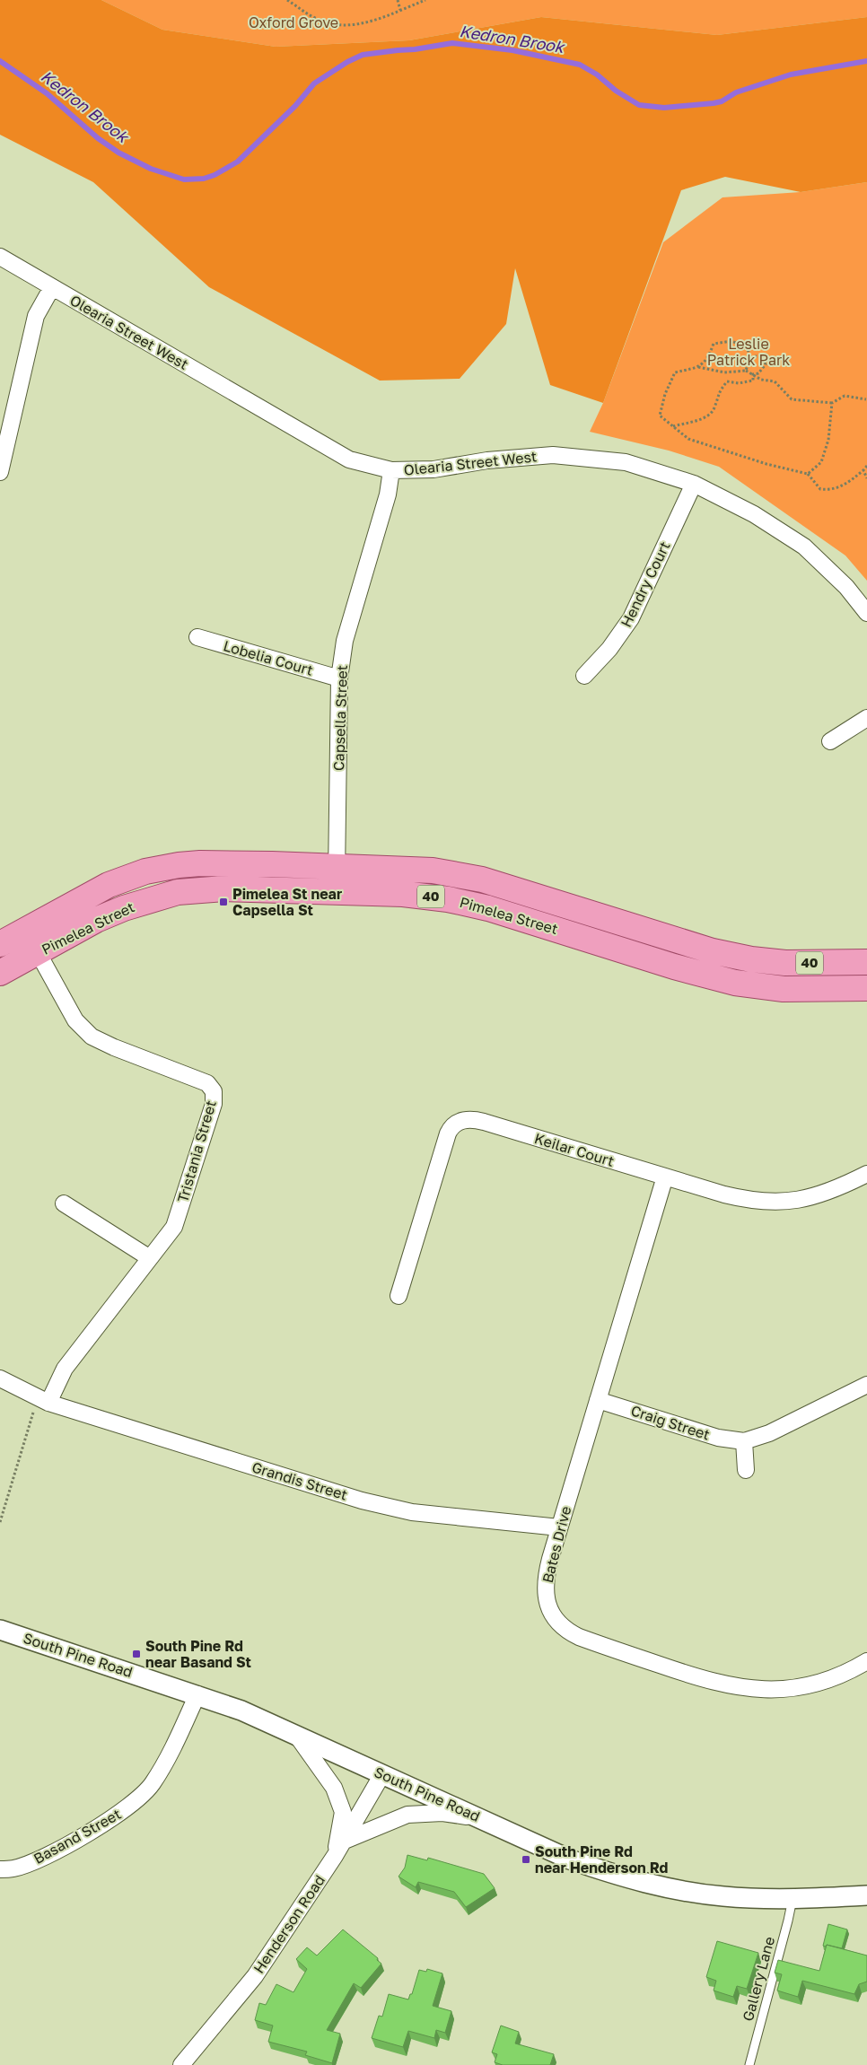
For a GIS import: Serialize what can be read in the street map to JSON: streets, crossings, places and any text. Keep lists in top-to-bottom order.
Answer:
{
  "streets": {
    "main road": ["40", "Pimelea Street"],
    "street": [
      "Olearia Street West",
      "Hendry Court",
      "Lobelia Court",
      "Capsella Street",
      "Keilar Court",
      "Tristania Street",
      "Craig Street",
      "Grandis Street",
      "Bates Drive",
      "South Pine Road",
      "Basand Street",
      "Henderson Road"
    ],
    "lane": ["Gallery Lane"]
  },
  "crossings": [
    ["Olearia Street West", "Hendry Court"],
    ["Olearia Street West", "Capsella Street"],
    ["Lobelia Court", "Capsella Street"],
    ["Capsella Street", "Pimelea Street"],
    ["Pimelea Street", "Tristania Street"],
    ["Keilar Court", "Bates Drive"],
    ["Tristania Street", "Grandis Street"],
    ["Craig Street", "Bates Drive"],
    ["Grandis Street", "Bates Drive"],
    ["South Pine Road", "Basand Street"],
    ["South Pine Road", "Henderson Road"],
    ["South Pine Road", "Gallery Lane"]
  ],
  "water": ["Kedron Brook"],
  "parks": ["Oxford Grove", "Leslie Patrick Park"],
  "places": {
    "transit": ["Pimelea St near Capsella St", "South Pine Rd near Basand St", "South Pine Rd near Henderson Rd"]
  }
}
